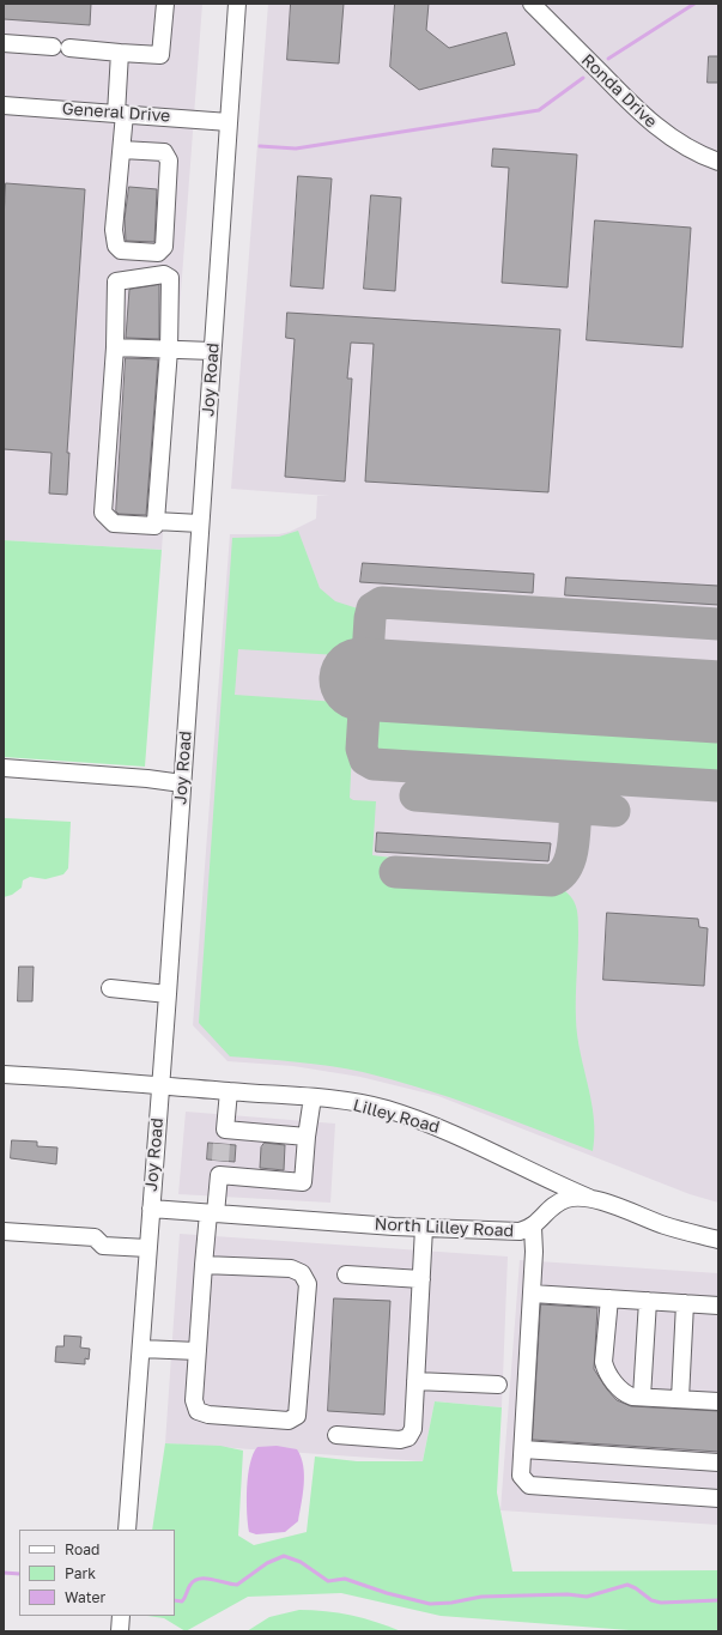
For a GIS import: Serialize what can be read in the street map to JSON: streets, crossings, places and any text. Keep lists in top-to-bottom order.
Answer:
{
  "streets": {
    "street": [
      "Ronda Drive",
      "General Drive",
      "Joy Road",
      "Lilley Road",
      "North Lilley Road"
    ]
  },
  "crossings": [
    ["General Drive", "Joy Road"],
    ["Joy Road", "Lilley Road"],
    ["Joy Road", "North Lilley Road"],
    ["Lilley Road", "North Lilley Road"]
  ],
  "legend": ["Road", "Park", "Water"]
}
